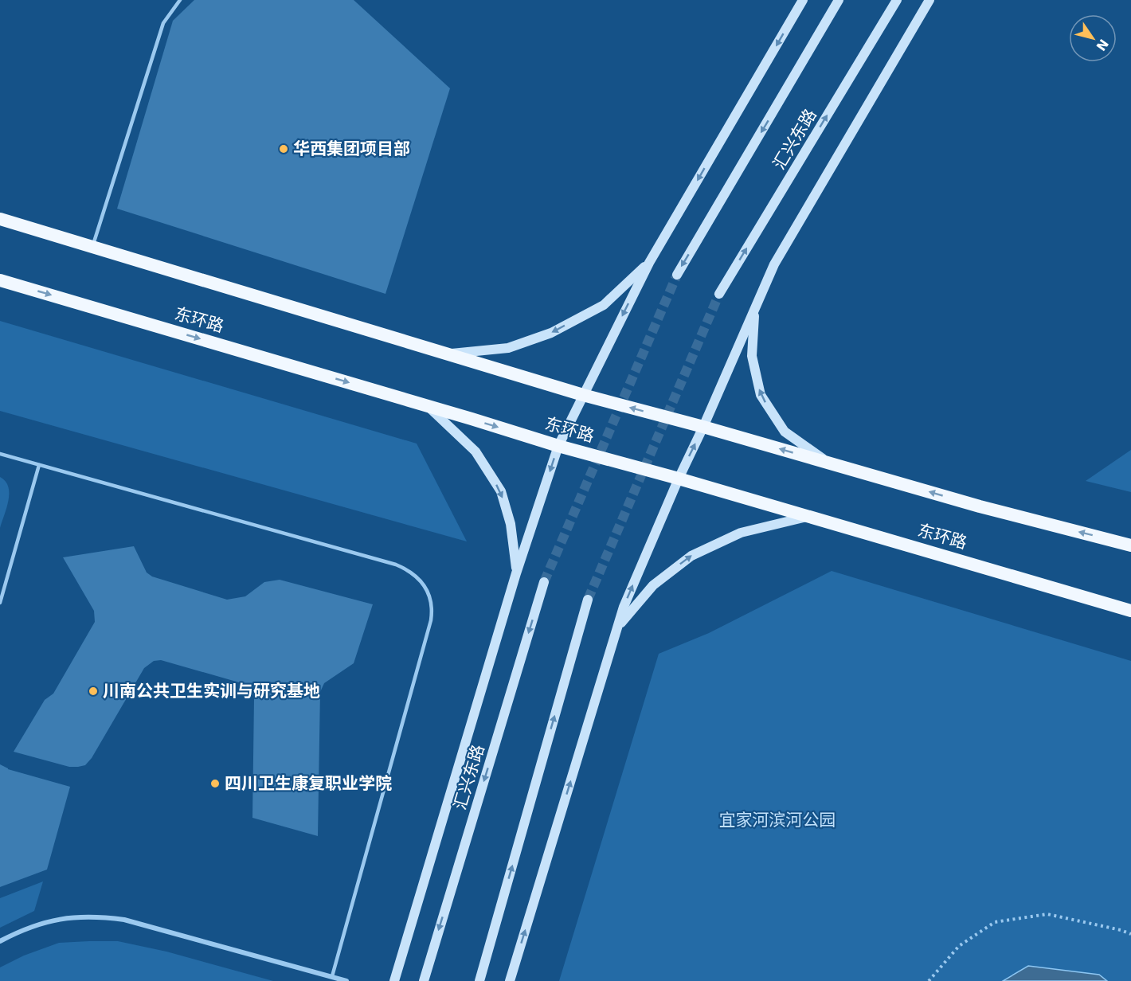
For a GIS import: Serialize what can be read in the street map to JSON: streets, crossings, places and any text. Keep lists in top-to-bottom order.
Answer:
{
  "streets": {
    "highway": ["东环路"],
    "main road": ["汇兴东路"]
  },
  "parks": ["宜家河滨河公园"],
  "places": ["华西集团项目部", "川南公共卫生实训与研究基地", "四川卫生康复职业学院"],
  "north": "bottom right"
}
